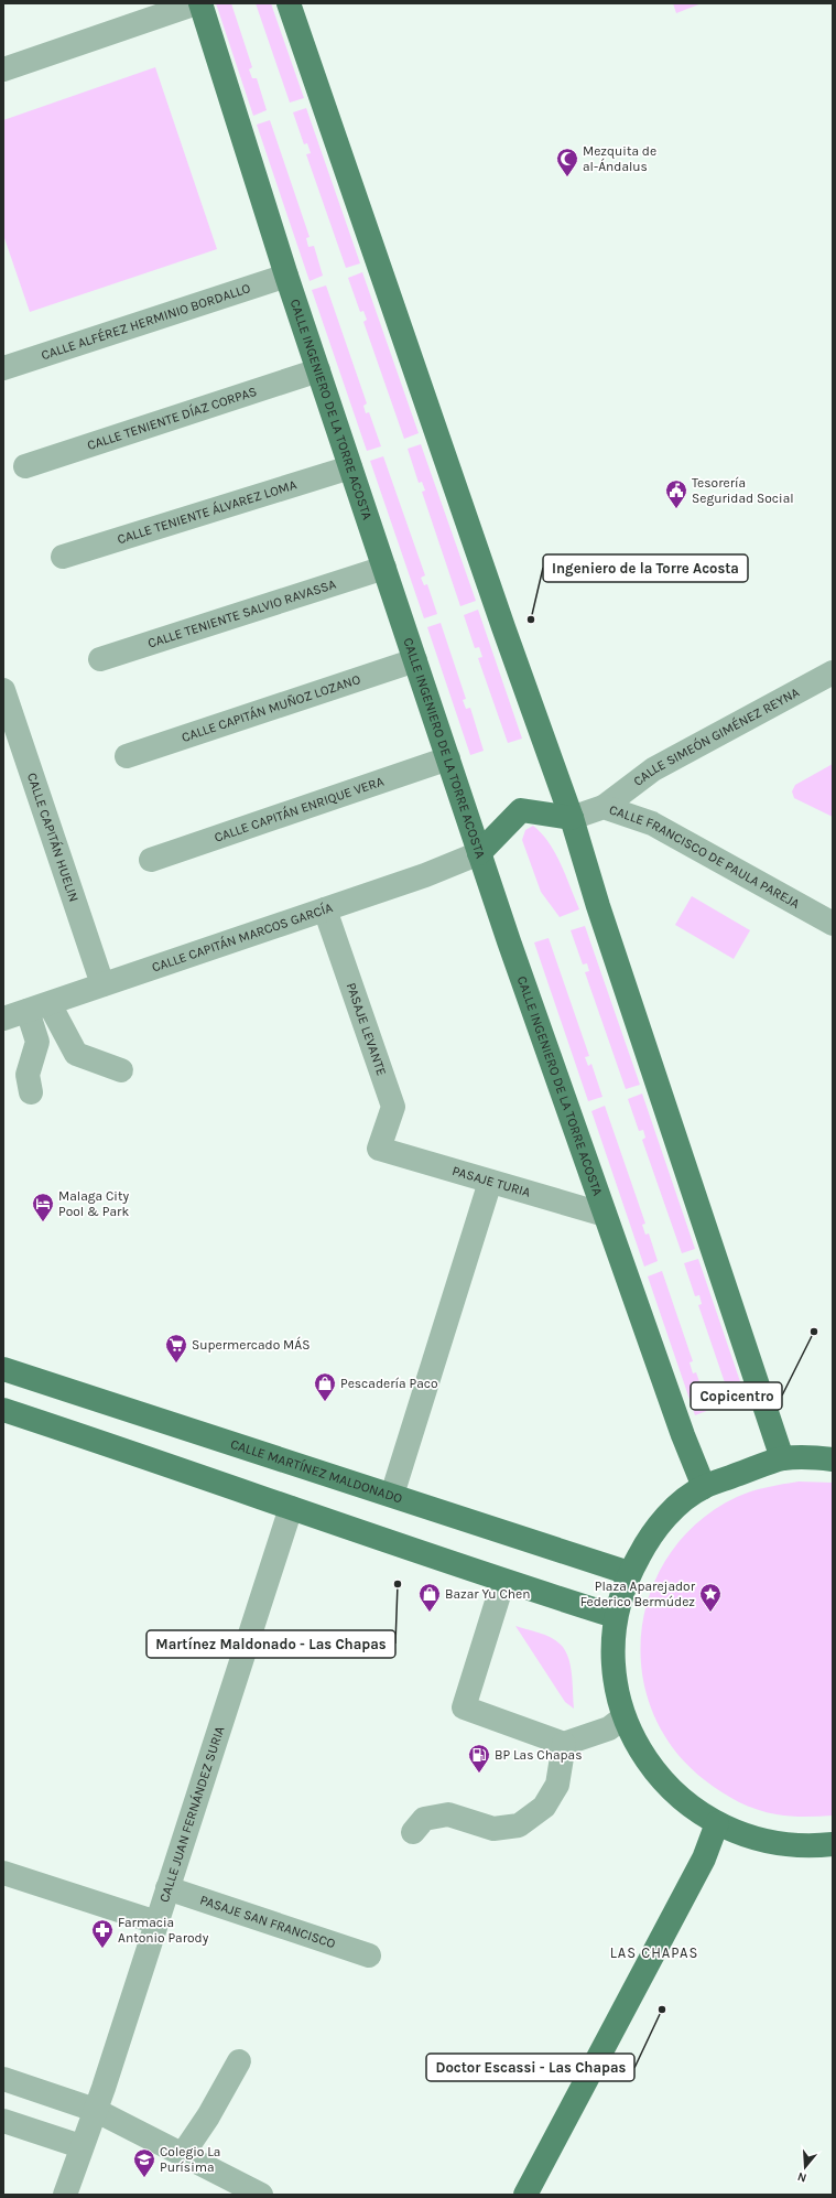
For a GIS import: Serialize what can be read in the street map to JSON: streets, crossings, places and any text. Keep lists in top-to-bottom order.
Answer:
{
  "streets": {
    "main road": ["CALLE INGENIERO DE LA TORRE ACOSTA", "CALLE MARTÍNEZ MALDONADO"],
    "street": [
      "CALLE ALFÉREZ HERMINIO BORDALLO",
      "CALLE TENIENTE DÍAZ CORPAS",
      "CALLE TENIENTE ÁLVAREZ LOMA",
      "CALLE TENIENTE SALVIO RAVASSA",
      "CALLE CAPITÁN MUÑOZ LOZANO",
      "CALLE SIMEÓN GIMÉNEZ REYNA",
      "CALLE CAPITÁN ENRIQUE VERA",
      "CALLE CAPITÁN HUELIN",
      "CALLE FRANCISCO DE PAULA PAREJA",
      "CALLE CAPITÁN MARCOS GARCÍA",
      "PASAJE LEVANTE",
      "PASAJE TURIA",
      "CALLE JUAN FERNÁNDEZ SURIA",
      "PASAJE SAN FRANCISCO"
    ]
  },
  "crossings": [
    ["CALLE ALFÉREZ HERMINIO BORDALLO", "CALLE INGENIERO DE LA TORRE ACOSTA"],
    ["CALLE INGENIERO DE LA TORRE ACOSTA", "CALLE TENIENTE DÍAZ CORPAS"],
    ["CALLE INGENIERO DE LA TORRE ACOSTA", "CALLE TENIENTE ÁLVAREZ LOMA"],
    ["CALLE INGENIERO DE LA TORRE ACOSTA", "CALLE TENIENTE SALVIO RAVASSA"],
    ["CALLE INGENIERO DE LA TORRE ACOSTA", "CALLE CAPITÁN MUÑOZ LOZANO"],
    ["CALLE INGENIERO DE LA TORRE ACOSTA", "CALLE CAPITÁN ENRIQUE VERA"],
    ["CALLE INGENIERO DE LA TORRE ACOSTA", "CALLE CAPITÁN MARCOS GARCÍA"],
    ["CALLE INGENIERO DE LA TORRE ACOSTA", "PASAJE TURIA"],
    ["CALLE SIMEÓN GIMÉNEZ REYNA", "CALLE FRANCISCO DE PAULA PAREJA"],
    ["CALLE CAPITÁN HUELIN", "CALLE CAPITÁN MARCOS GARCÍA"],
    ["CALLE CAPITÁN MARCOS GARCÍA", "PASAJE LEVANTE"],
    ["PASAJE LEVANTE", "PASAJE TURIA"],
    ["CALLE JUAN FERNÁNDEZ SURIA", "PASAJE SAN FRANCISCO"]
  ],
  "districts": ["LAS CHAPAS"],
  "places": {
    "mosque": ["Mezquita de al-Ándalus"],
    "public building": ["Tesorería Seguridad Social"],
    "other": [
      "Ingeniero de la Torre Acosta",
      "Copicentro",
      "Martínez Maldonado - Las Chapas",
      "Doctor Escassi - Las Chapas"
    ],
    "hotel": ["Malaga City Pool & Park"],
    "supermarket": ["Supermercado MÁS"],
    "shop": ["Pescadería Paco", "Bazar Yu Chen"],
    "place": ["Plaza Aparejador Federico Bermúdez"],
    "fuel station": ["BP Las Chapas"],
    "pharmacy": ["Farmacia Antonio Parody"],
    "school or university": ["Colegio La Purísima"]
  },
  "north": "bottom"
}
